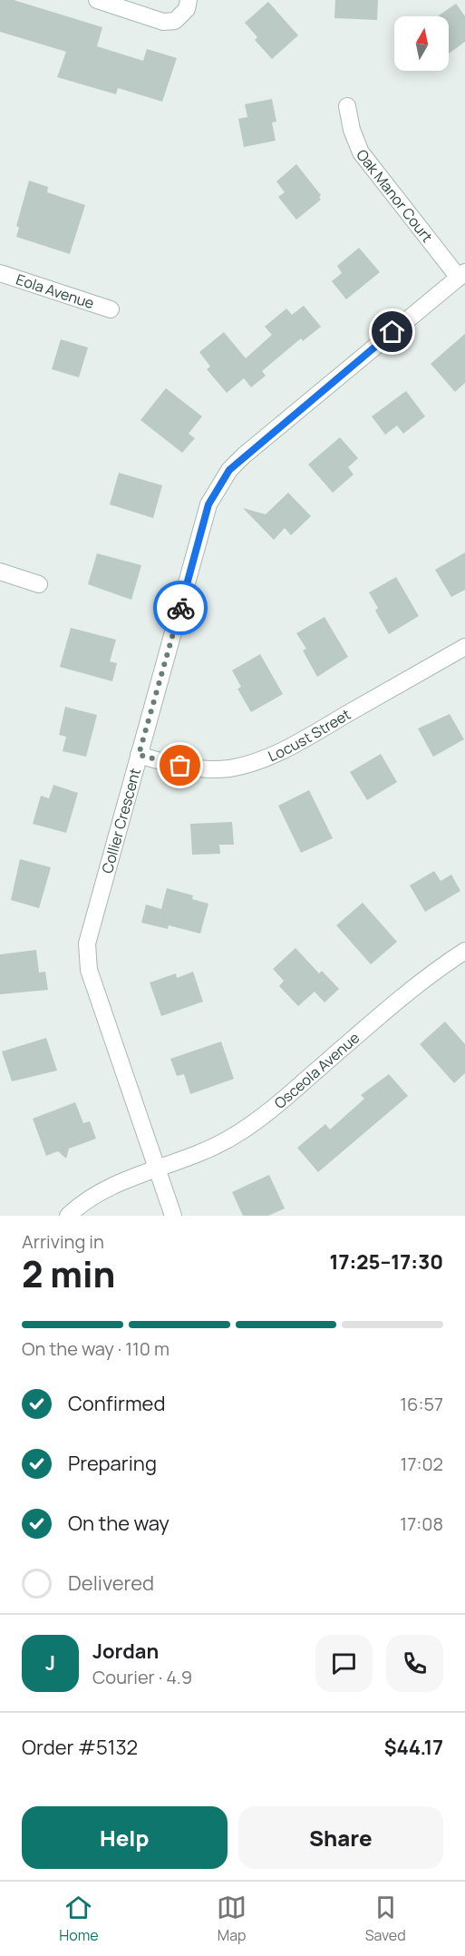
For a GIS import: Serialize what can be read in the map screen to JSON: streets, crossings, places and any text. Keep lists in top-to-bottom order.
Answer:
{
  "streets": {
    "street": [
      "Oak Manor Court",
      "Eola Avenue",
      "Locust Street",
      "Collier Crescent",
      "Osceola Avenue"
    ]
  },
  "crossings": [
    ["Oak Manor Court", "Collier Crescent"],
    ["Locust Street", "Collier Crescent"],
    ["Collier Crescent", "Osceola Avenue"]
  ],
  "north": "top",
  "page": {
    "heading": ["2 min", "Arriving in", "17:25–17:30"],
    "panel": [
      "Jordan",
      "Courier · 4.9",
      "Order #5132",
      "$44.17"
    ],
    "bar": "On the way · 110 m",
    "list": [
      ["Confirmed", "16:57"],
      ["Preparing", "17:02"],
      ["On the way", "17:08"],
      "Delivered"
    ],
    "round": "J",
    "buttons": ["Help", "Share"],
    "tabs": ["Home", "Map", "Saved"]
  }
}
